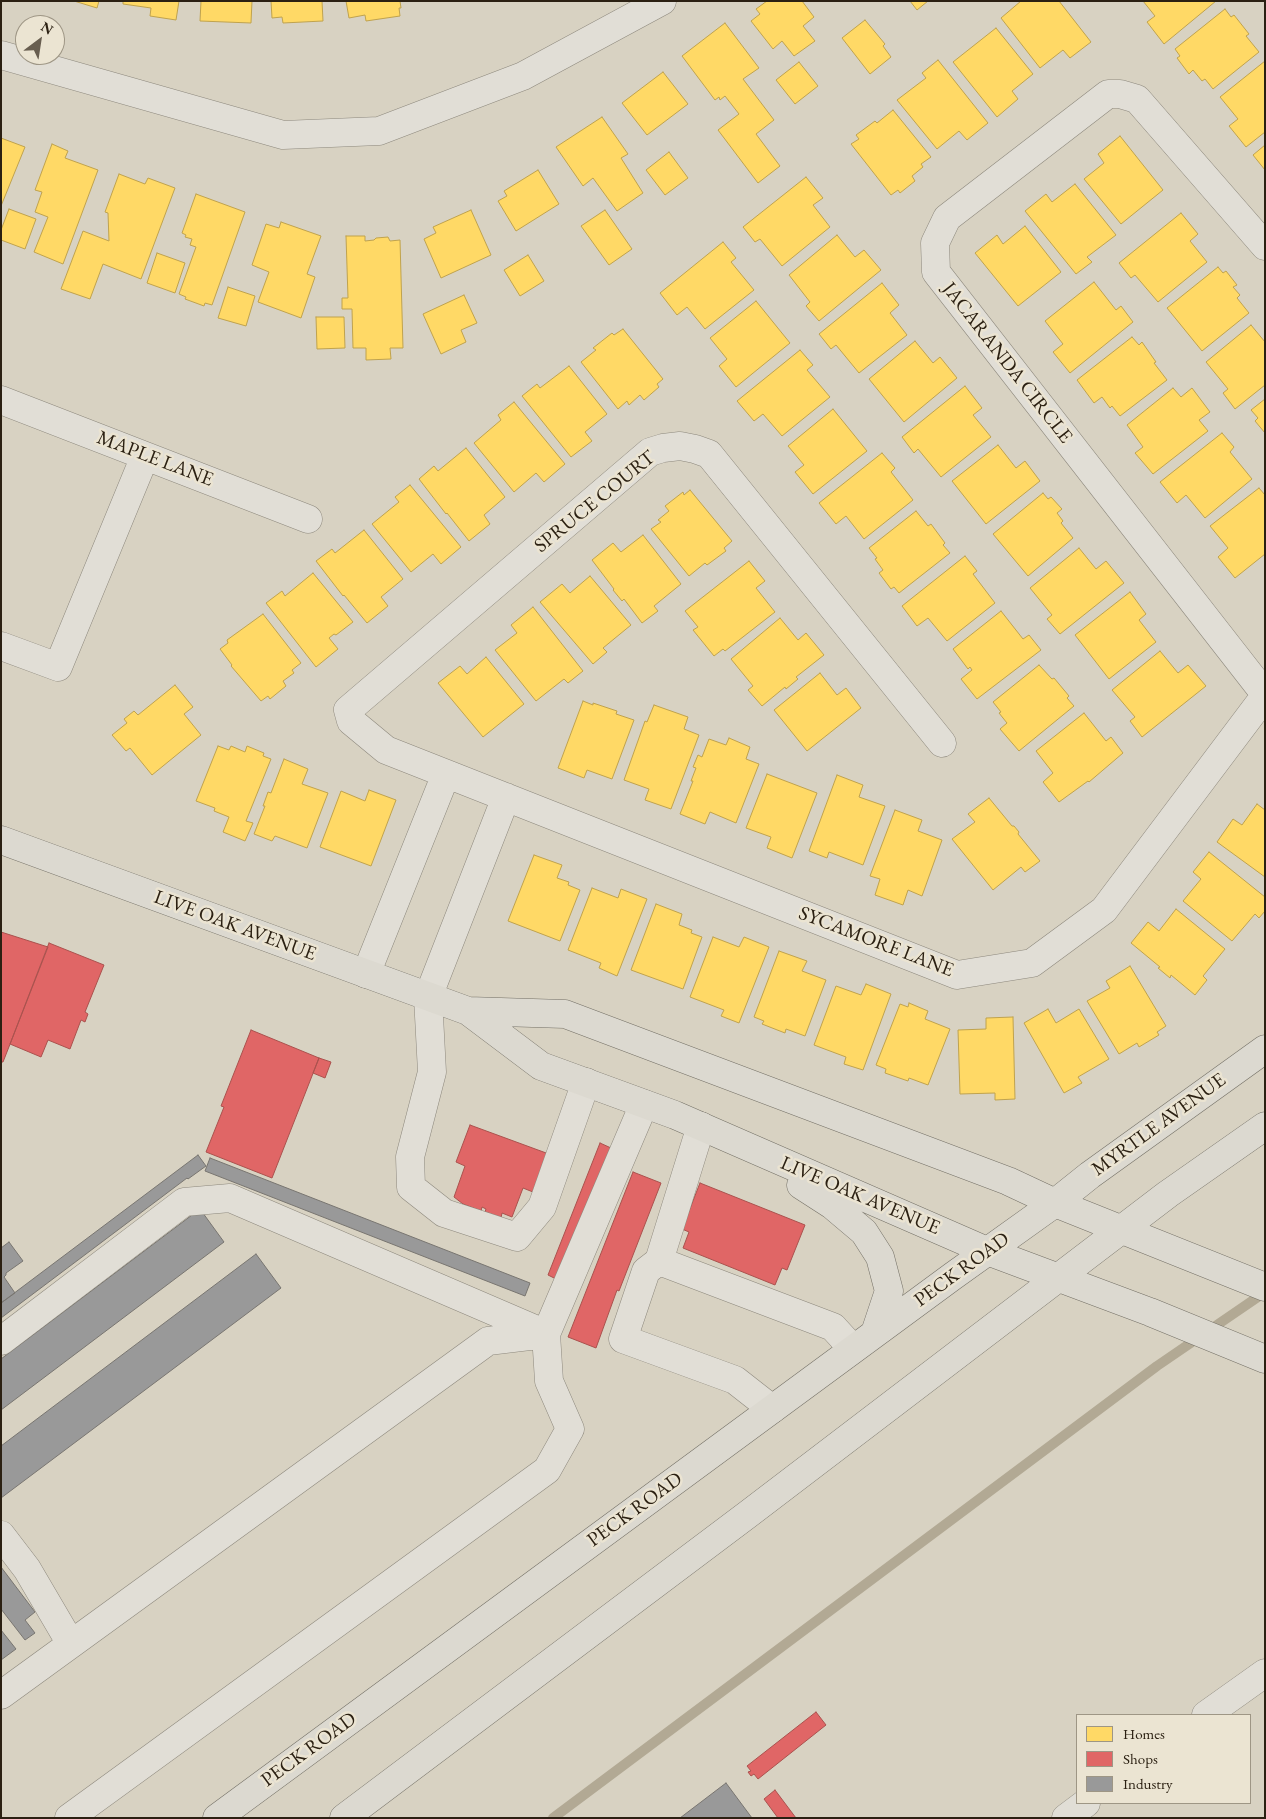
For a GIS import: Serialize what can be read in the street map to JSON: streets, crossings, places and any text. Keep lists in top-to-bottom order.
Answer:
{
  "streets": {
    "main road": ["LIVE OAK AVENUE", "MYRTLE AVENUE", "PECK ROAD"],
    "street": [
      "JACARANDA CIRCLE",
      "MAPLE LANE",
      "SPRUCE COURT",
      "SYCAMORE LANE"
    ]
  },
  "crossings": [
    ["JACARANDA CIRCLE", "SYCAMORE LANE"],
    ["SPRUCE COURT", "SYCAMORE LANE"],
    ["LIVE OAK AVENUE", "MYRTLE AVENUE"],
    ["LIVE OAK AVENUE", "PECK ROAD"],
    ["MYRTLE AVENUE", "PECK ROAD"]
  ],
  "legend": ["Homes", "Shops", "Industry"],
  "north": "top right"
}
